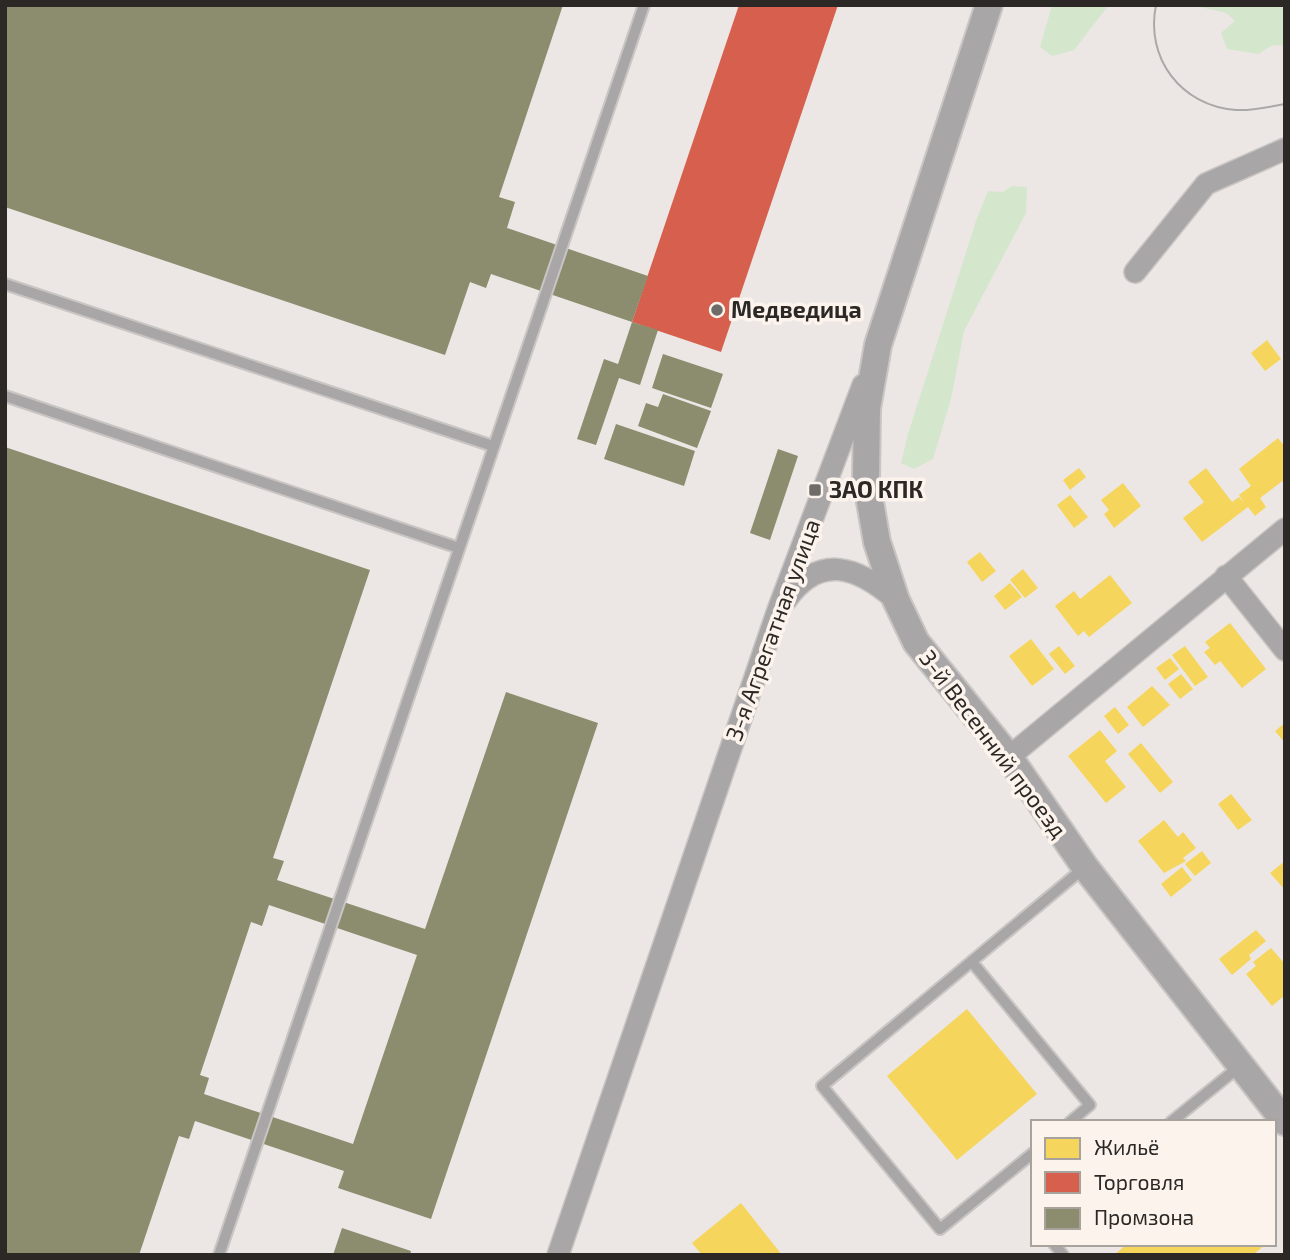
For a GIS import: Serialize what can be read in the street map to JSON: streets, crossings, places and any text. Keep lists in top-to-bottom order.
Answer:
{
  "streets": {
    "street": ["3-я Агрегатная улица", "3-й Весенний проезд"]
  },
  "crossings": [
    ["3-я Агрегатная улица", "3-й Весенний проезд"]
  ],
  "places": {
    "other": ["Медведица"],
    "transit": ["ЗАО КПК"]
  },
  "legend": ["Жильё", "Торговля", "Промзона"]
}
